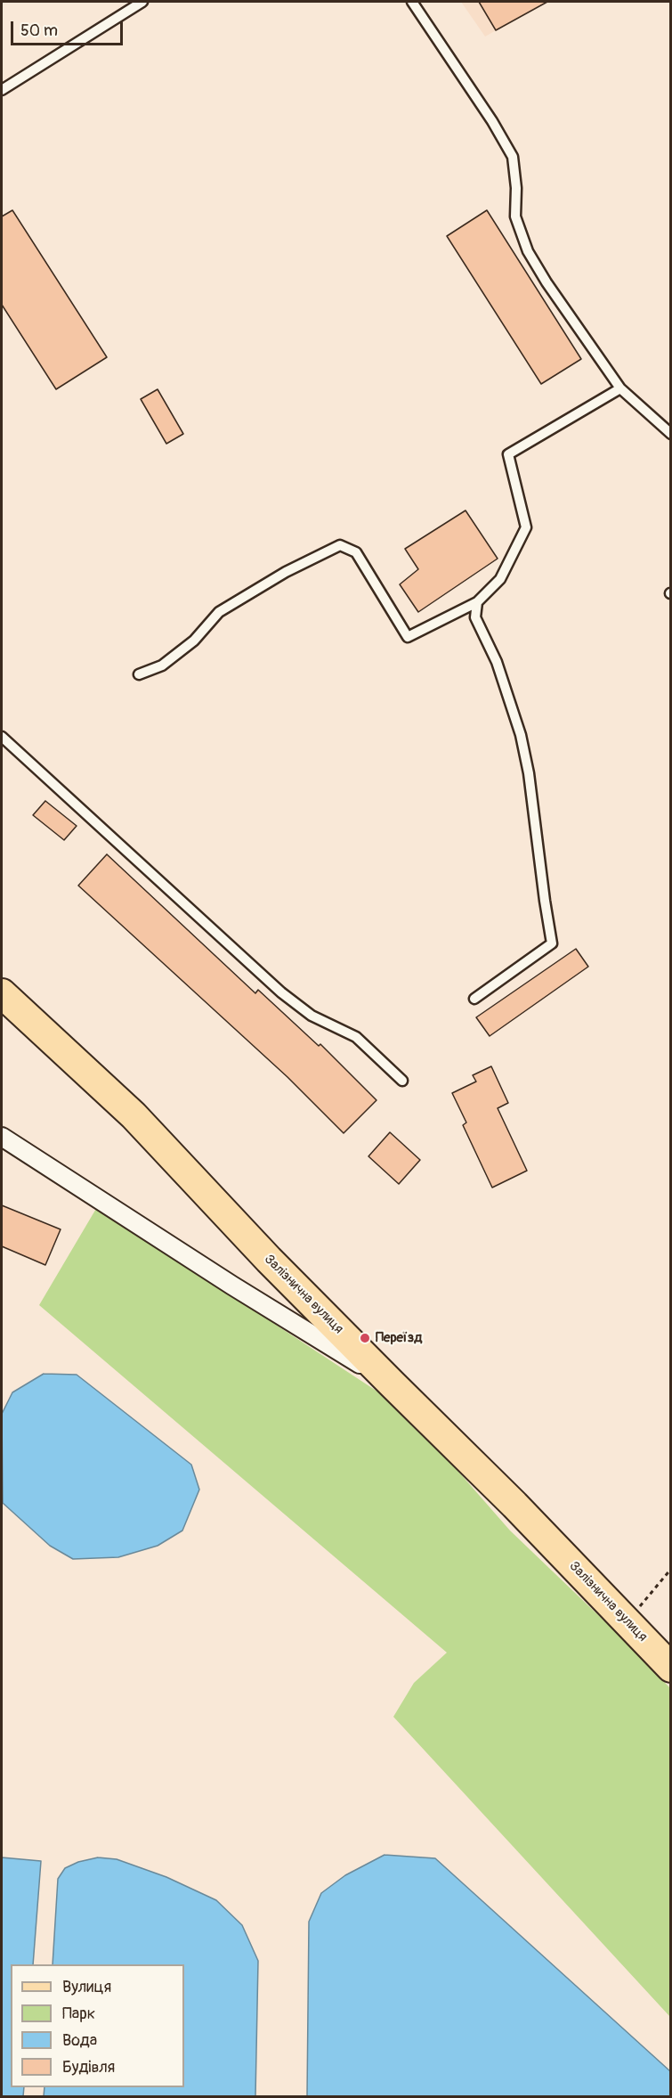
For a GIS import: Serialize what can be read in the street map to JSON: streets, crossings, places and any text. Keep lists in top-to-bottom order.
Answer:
{
  "streets": {
    "main road": ["Залізнична вулиця"]
  },
  "places": ["Переїзд"],
  "legend": [
    "Вулиця",
    "Парк",
    "Вода",
    "Будівля"
  ],
  "scale_bar": "50 m"
}
